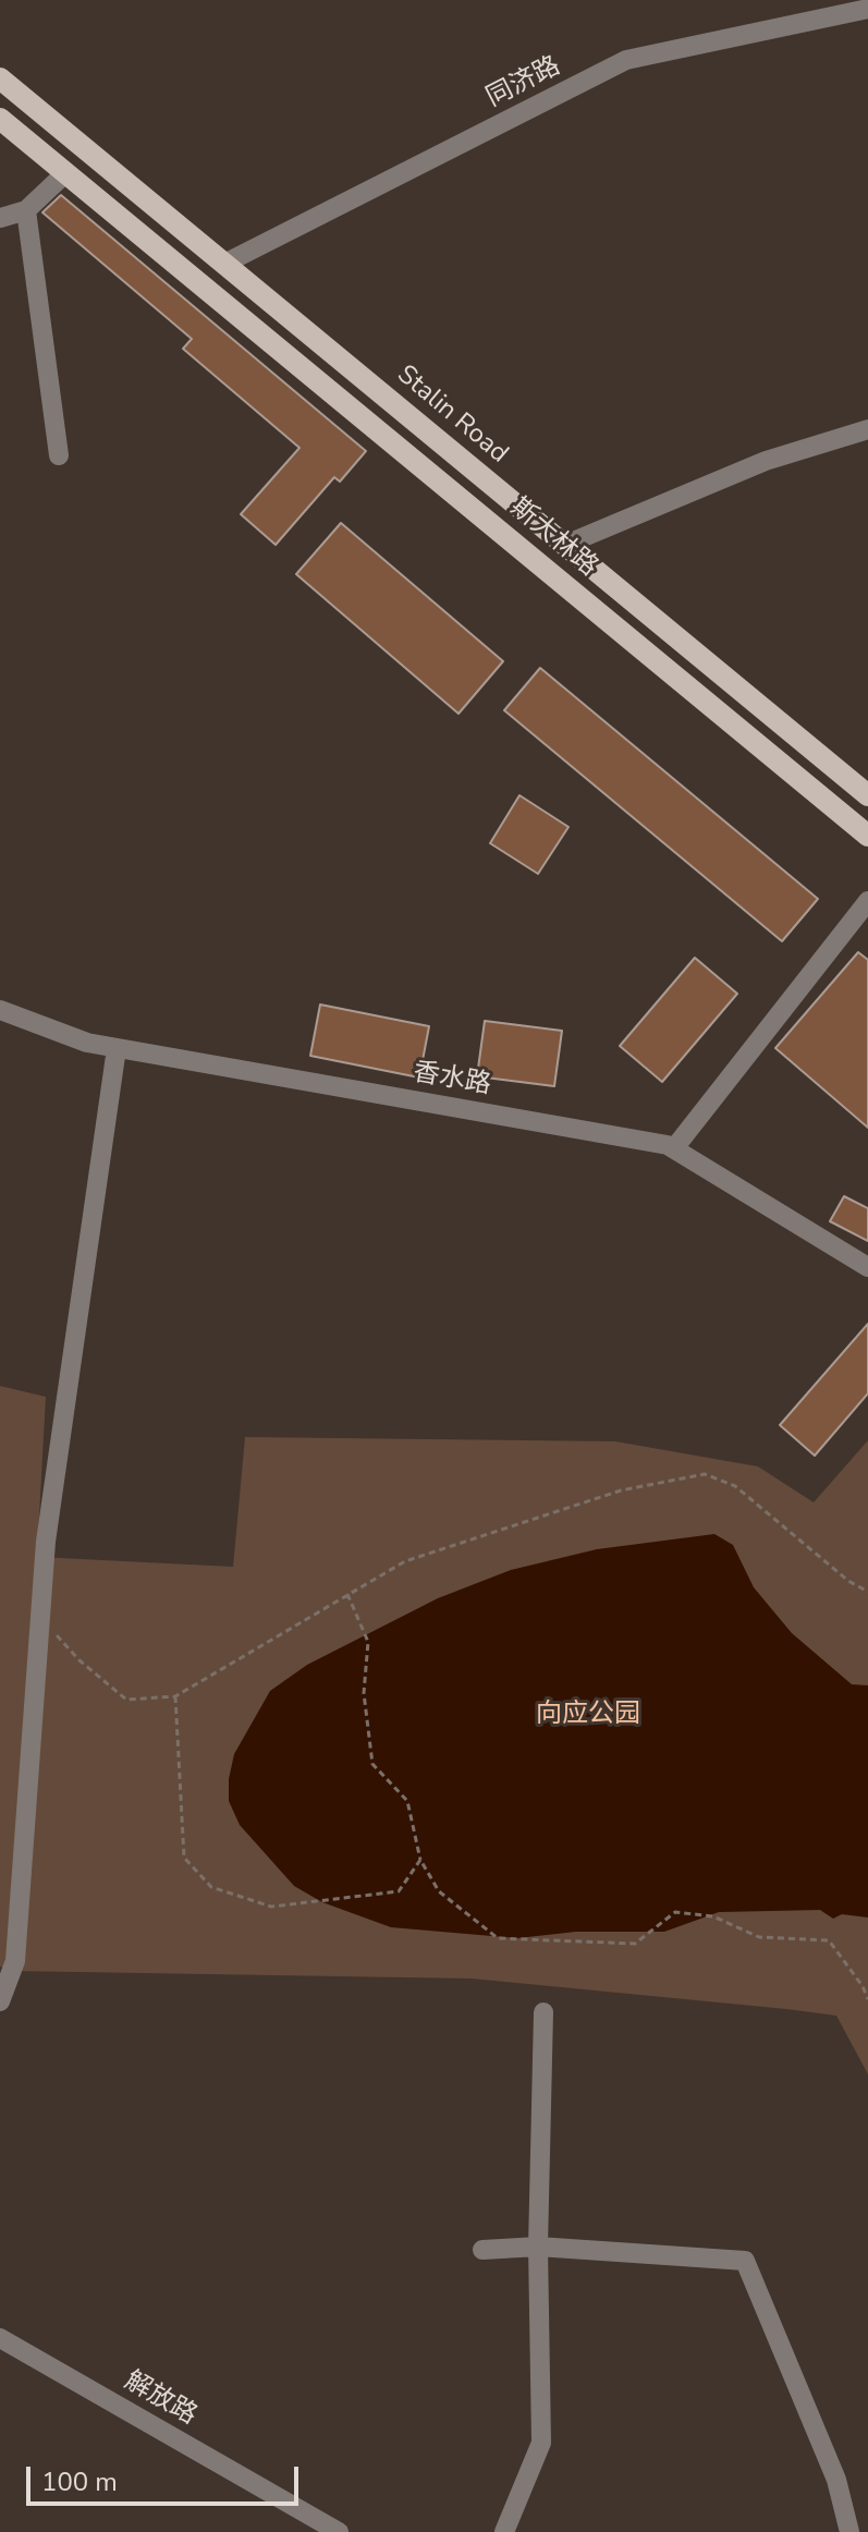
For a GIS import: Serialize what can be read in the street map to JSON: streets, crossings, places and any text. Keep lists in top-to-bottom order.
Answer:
{
  "streets": {
    "main road": ["Stalin Road", "斯大林路"],
    "street": ["同济路", "香水路", "解放路"]
  },
  "crossings": [
    ["同济路", "Stalin Road"]
  ],
  "parks": ["向应公园"],
  "scale_bar": "100 m"
}
